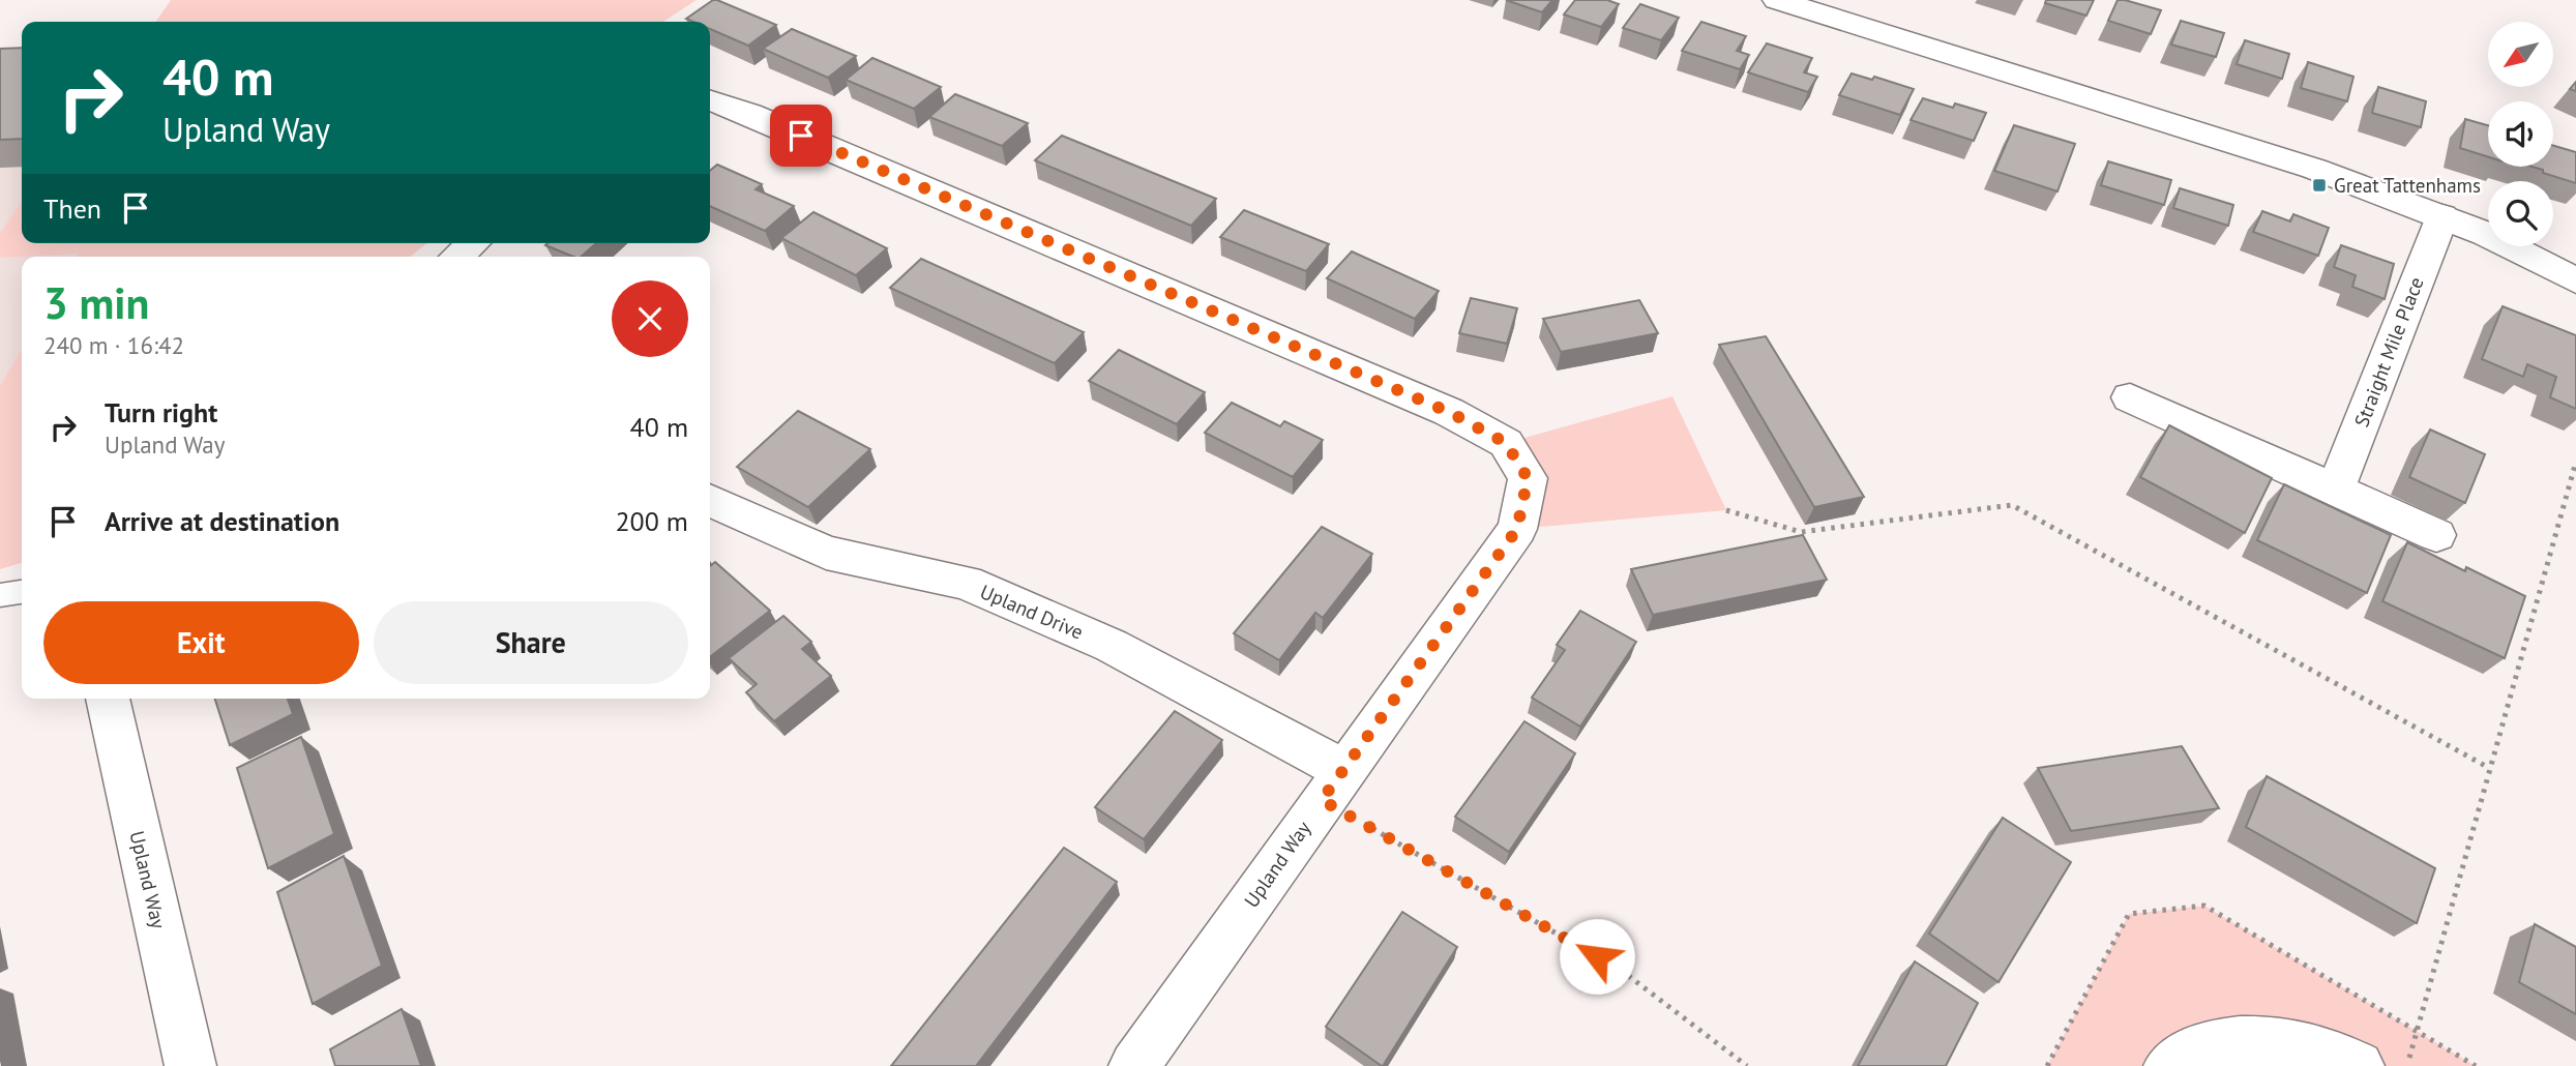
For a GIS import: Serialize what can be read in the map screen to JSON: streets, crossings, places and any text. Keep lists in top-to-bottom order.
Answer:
{
  "streets": {
    "street": ["Straight Mile Place", "Upland Drive", "Upland Way"]
  },
  "crossings": [
    ["Upland Drive", "Upland Way"]
  ],
  "places": {
    "transit": ["Great Tattenhams"]
  },
  "north": "bottom left",
  "page": {
    "turn": ["40 m", "Upland Way"],
    "then": "Then",
    "heading": ["3 min", "240 m · 16:42"],
    "list": [
      {
        "name": "Turn right",
        "note": "Upland Way",
        "value": "40 m"
      },
      {
        "name": "Arrive at destination",
        "value": "200 m"
      }
    ],
    "buttons": ["Exit", "Share"]
  }
}
